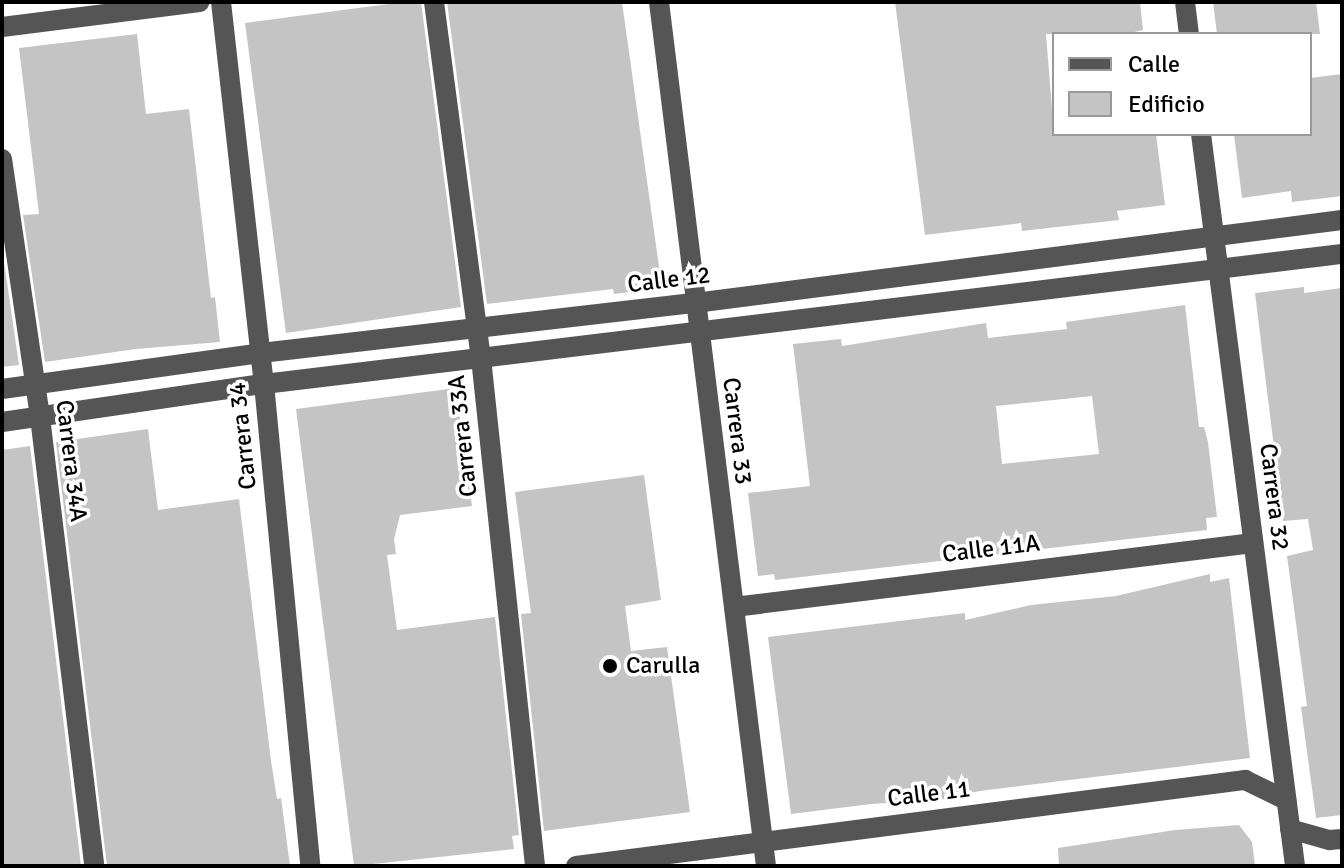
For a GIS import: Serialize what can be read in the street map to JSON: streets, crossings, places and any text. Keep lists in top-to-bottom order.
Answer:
{
  "streets": {
    "street": [
      "Calle 12",
      "Carrera 33",
      "Carrera 34",
      "Carrera 33A",
      "Carrera 34A",
      "Carrera 32",
      "Calle 11A",
      "Calle 11"
    ]
  },
  "crossings": [
    ["Calle 12", "Carrera 33"],
    ["Calle 12", "Carrera 34"],
    ["Calle 12", "Carrera 33A"],
    ["Calle 12", "Carrera 34A"],
    ["Calle 12", "Carrera 32"],
    ["Carrera 33", "Calle 11A"],
    ["Carrera 33", "Calle 11"],
    ["Carrera 32", "Calle 11A"],
    ["Carrera 32", "Calle 11"]
  ],
  "places": ["Carulla"],
  "legend": ["Calle", "Edificio"]
}
